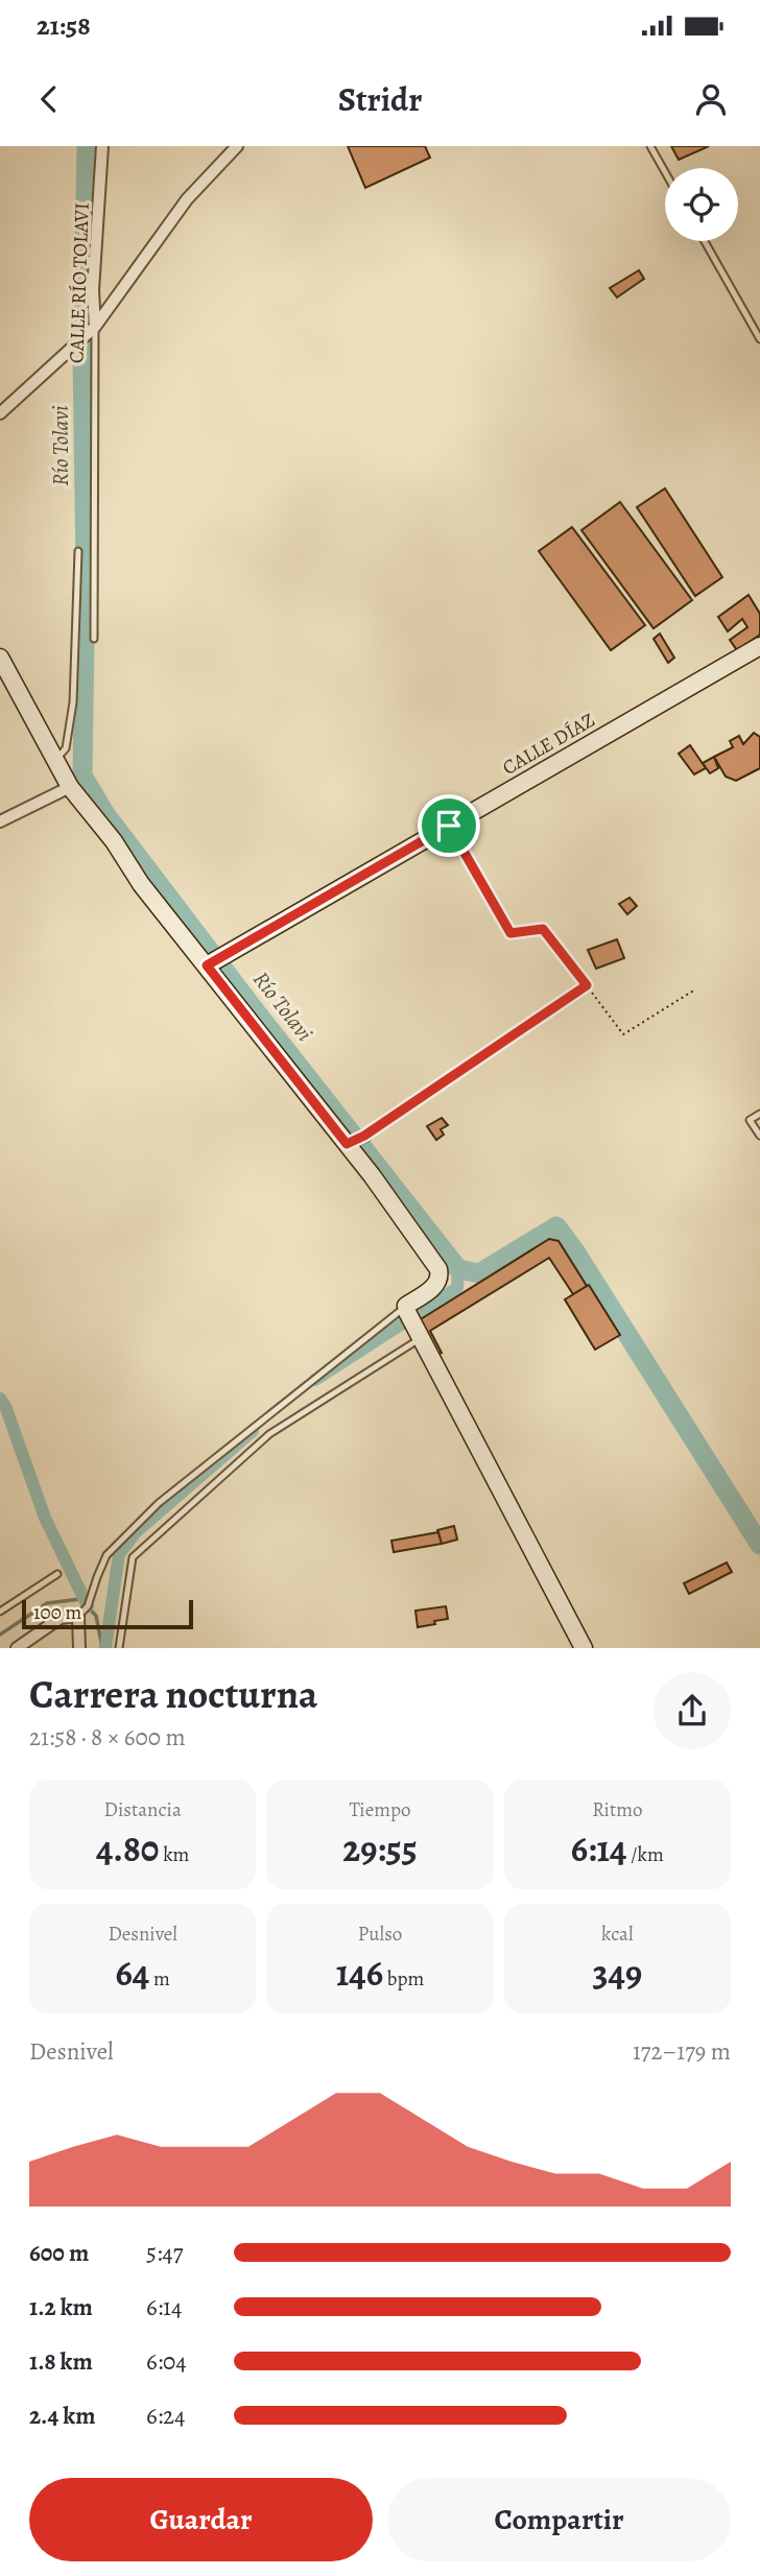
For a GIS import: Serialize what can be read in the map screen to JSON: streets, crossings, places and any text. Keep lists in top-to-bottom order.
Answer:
{
  "streets": {
    "street": ["CALLE RÍO TOLAVI", "CALLE DÍAZ"]
  },
  "water": ["Río Tolavi"],
  "scale_bar": "100 m",
  "page": {
    "status": "21:58",
    "header": "Stridr",
    "scale": "100 m",
    "heading": ["Carrera nocturna", "21:58 · 8 × 600 m"],
    "stats": [
      ["Distancia", "4.80 km"],
      ["Tiempo", "29:55"],
      ["Ritmo", "6:14 /km"],
      ["Desnivel", "64 m"],
      ["Pulso", "146 bpm"],
      ["kcal", "349"]
    ],
    "chart": ["Desnivel", "172–179 m"],
    "list": [
      {
        "name": "600 m",
        "note": "5:47"
      },
      {
        "name": "1.2 km",
        "note": "6:14"
      },
      {
        "name": "1.8 km",
        "note": "6:04"
      },
      {
        "name": "2.4 km",
        "note": "6:24"
      }
    ],
    "buttons": ["Guardar", "Compartir"]
  }
}
